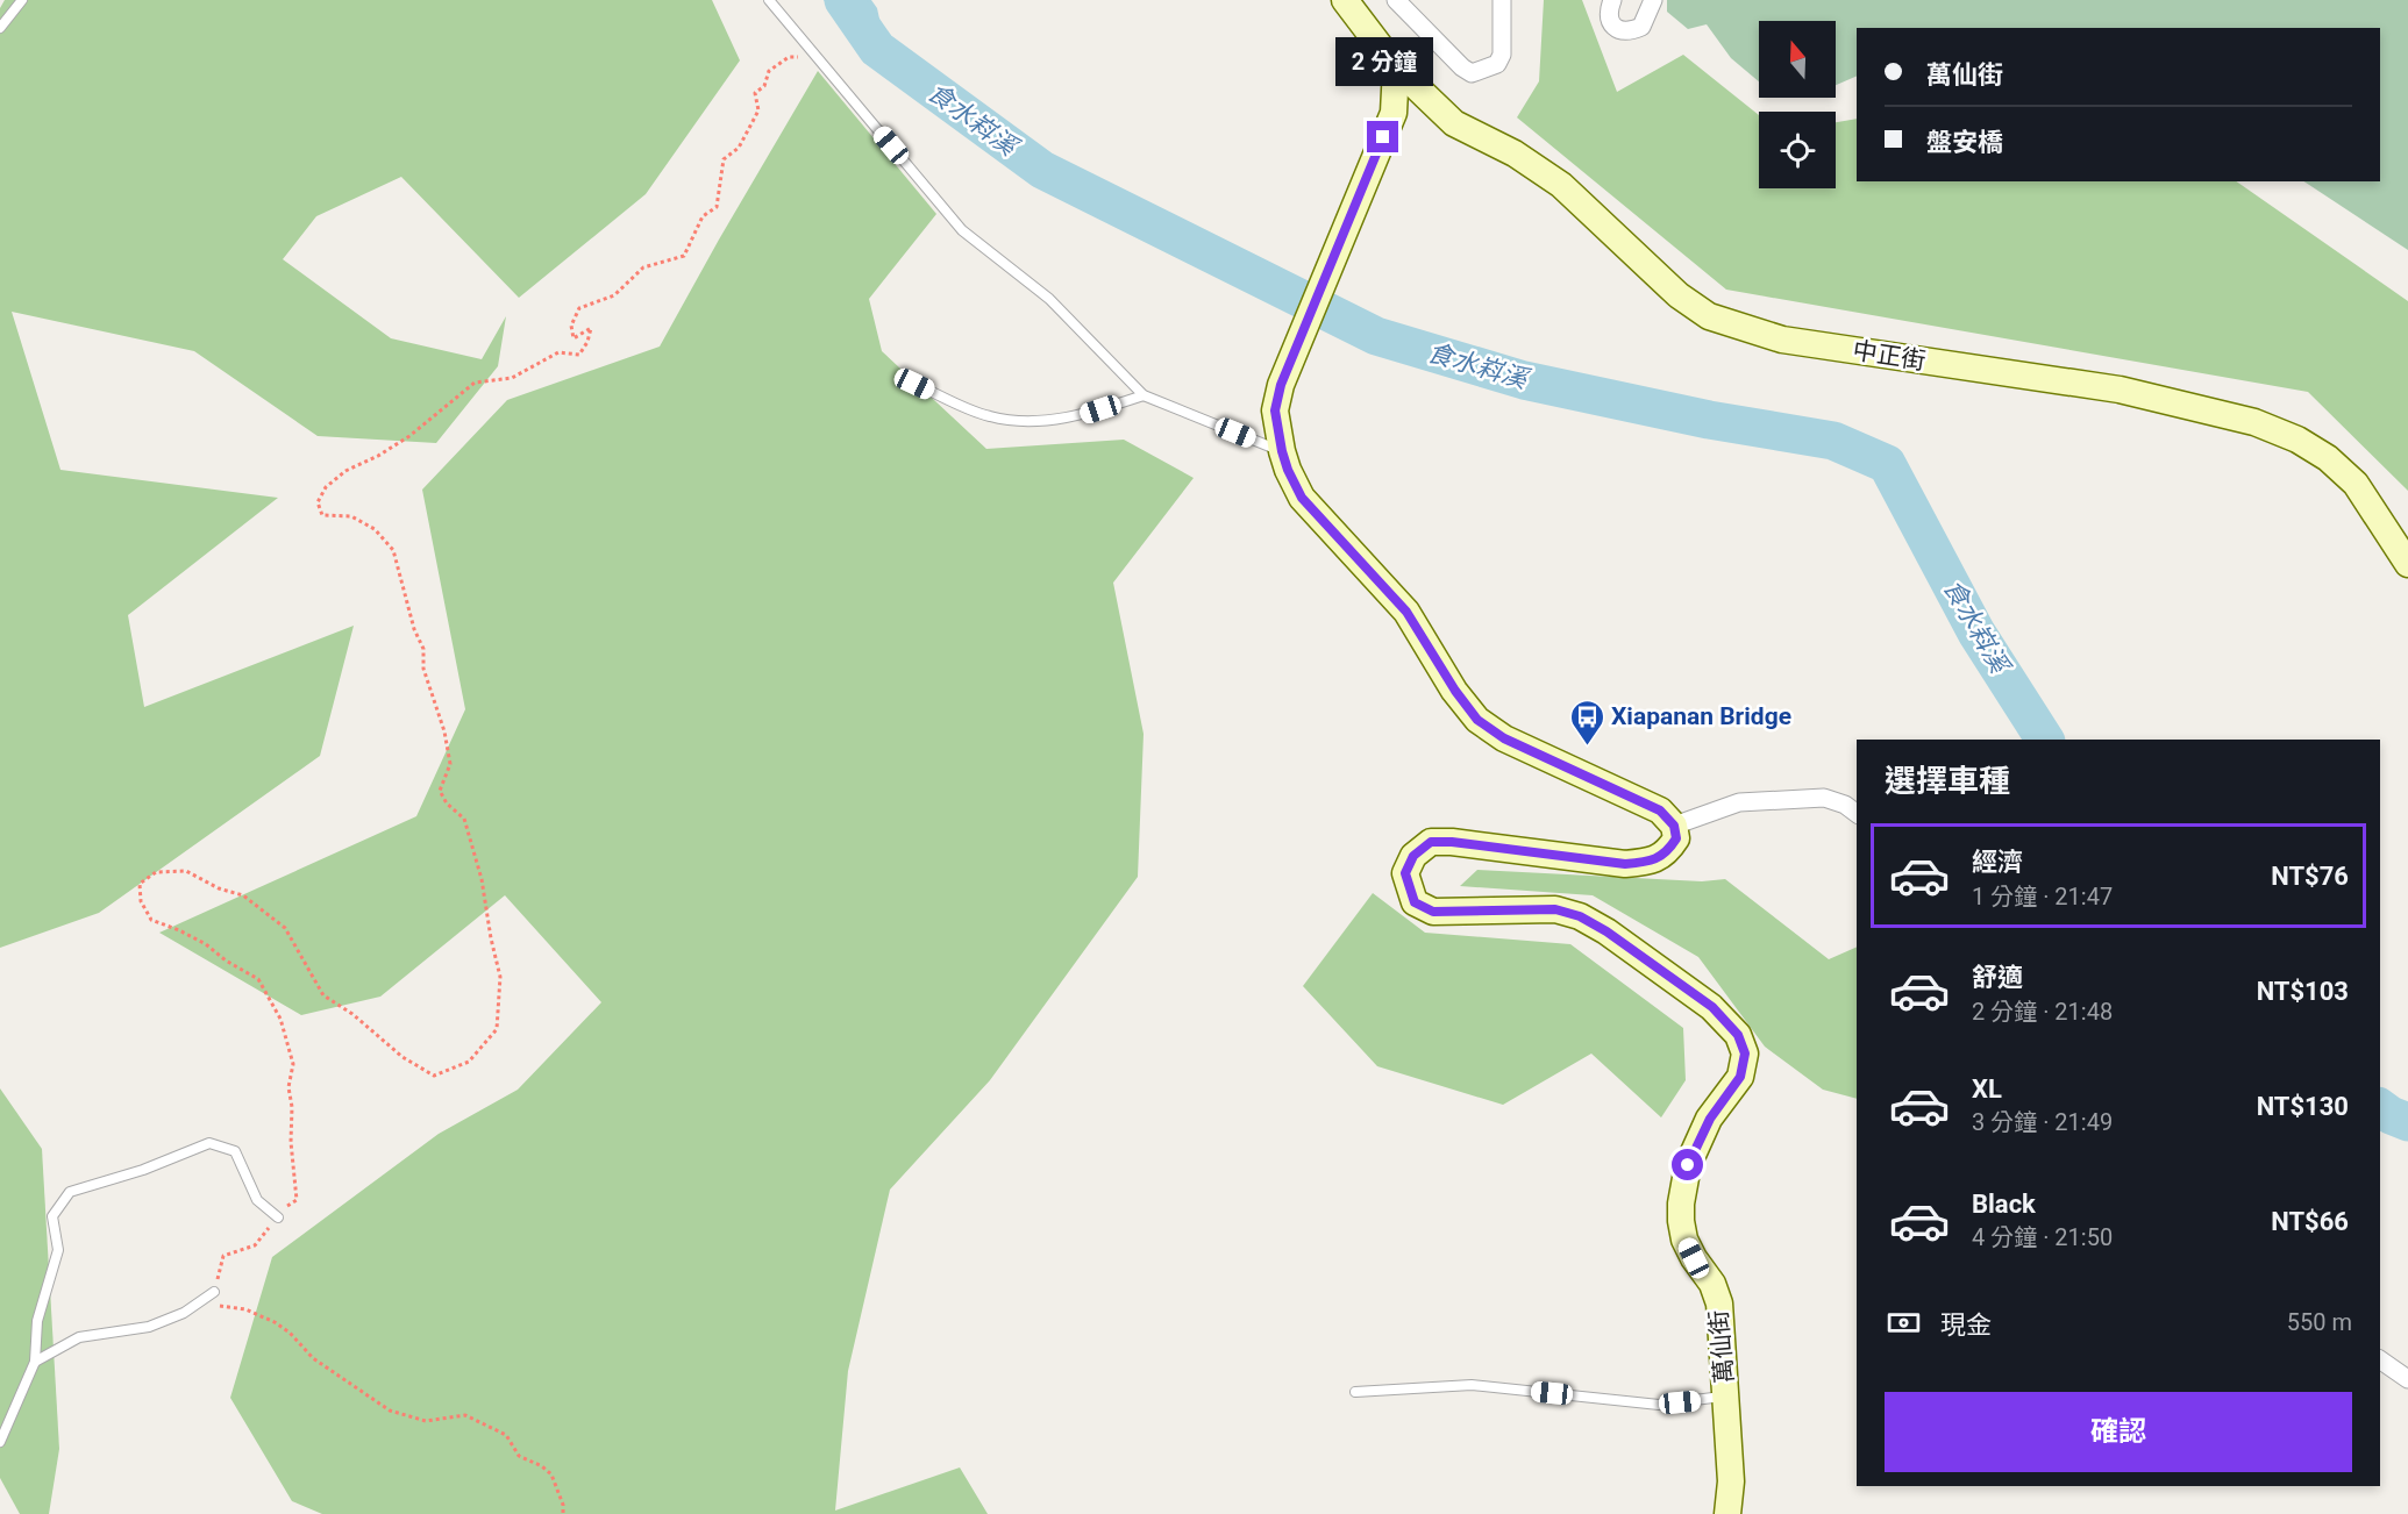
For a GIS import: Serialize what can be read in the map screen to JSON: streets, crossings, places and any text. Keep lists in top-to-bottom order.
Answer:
{
  "streets": {
    "street": ["中正街", "萬仙街"]
  },
  "water": ["食水嵙溪"],
  "places": {
    "bus stop": ["Xiapanan Bridge"]
  },
  "north": "top",
  "page": {
    "banner": ["萬仙街", "盤安橋"],
    "bubble": "2 分鐘",
    "heading": "選擇車種",
    "list": [
      {
        "name": "經濟",
        "note": "1 分鐘 · 21:47",
        "value": "NT$76"
      },
      {
        "name": "舒適",
        "note": "2 分鐘 · 21:48",
        "value": "NT$103"
      },
      {
        "name": "XL",
        "note": "3 分鐘 · 21:49",
        "value": "NT$130"
      },
      {
        "name": "Black",
        "note": "4 分鐘 · 21:50",
        "value": "NT$66"
      }
    ],
    "pay": ["現金", "550 m"],
    "buttons": "確認"
  }
}
